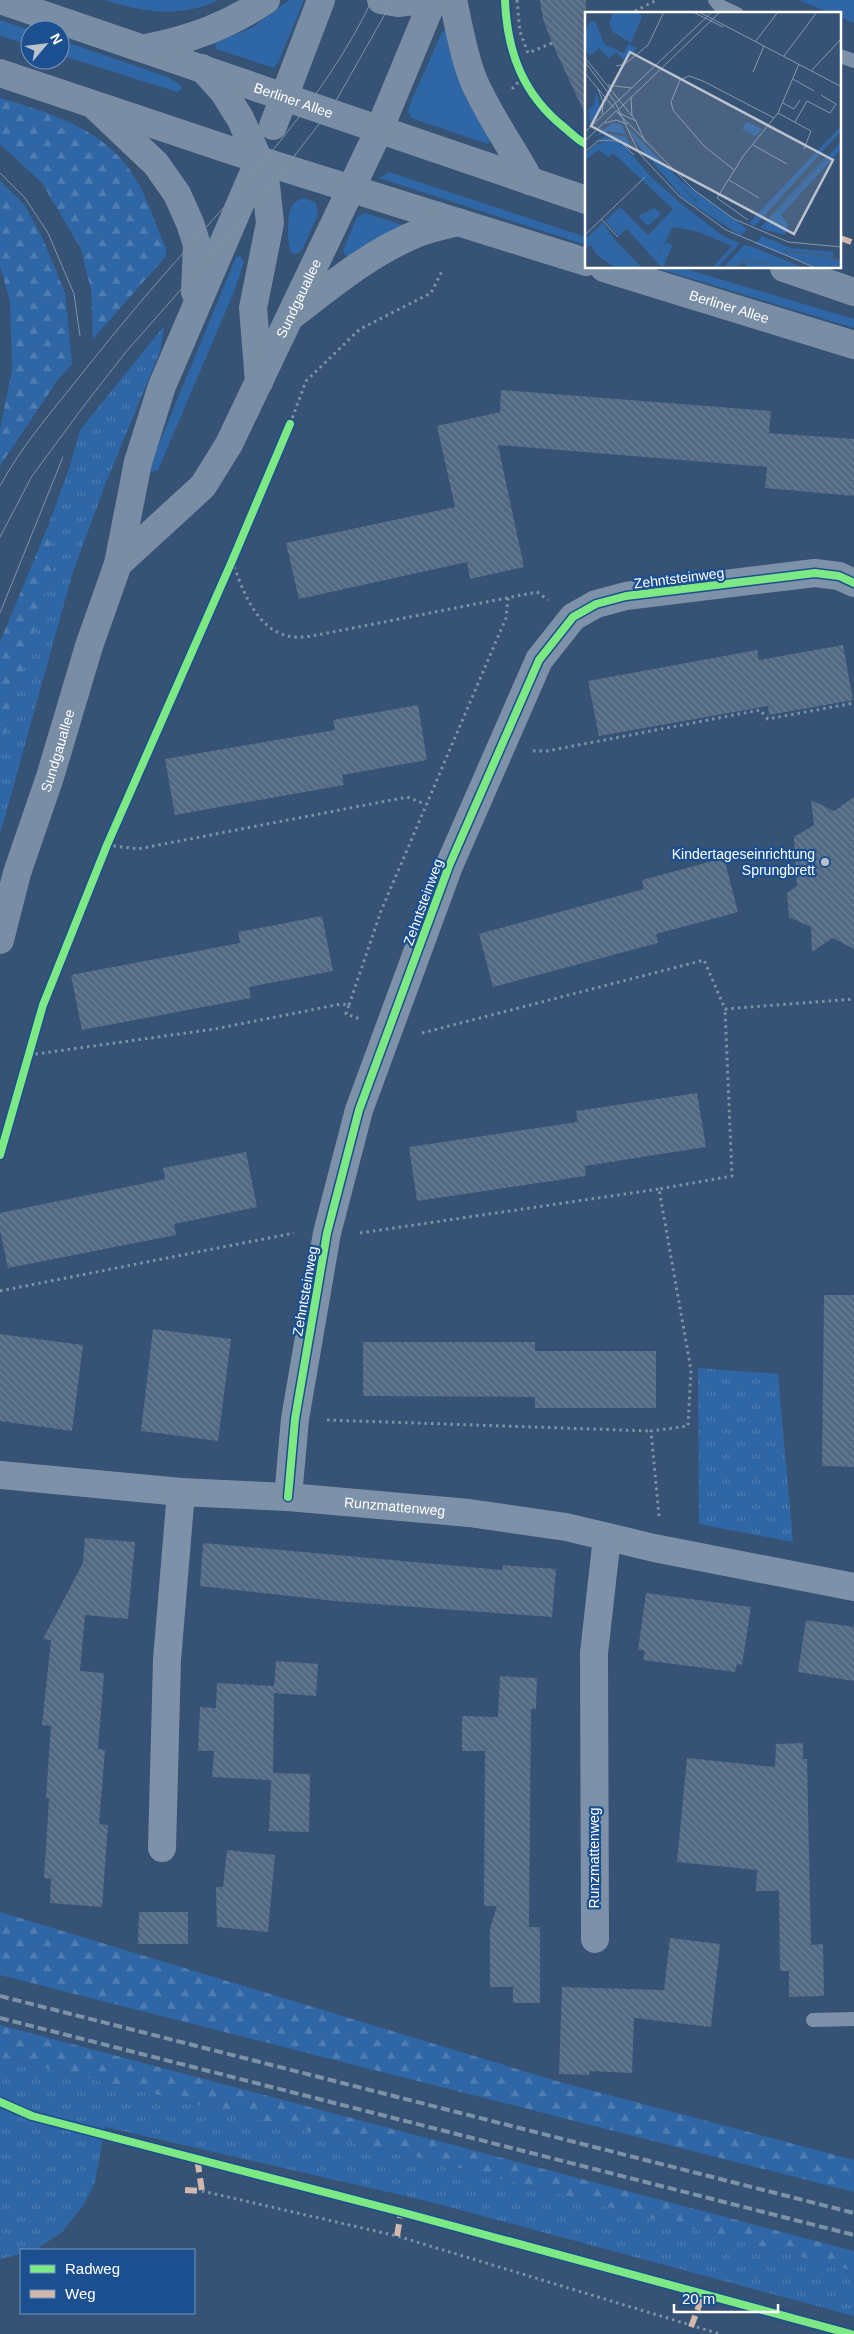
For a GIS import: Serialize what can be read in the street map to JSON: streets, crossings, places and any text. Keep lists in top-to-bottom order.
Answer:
{
  "streets": {
    "main road": ["Berliner Allee", "Sundgauallee"],
    "street": ["Zehntsteinweg", "Runzmattenweg"]
  },
  "crossings": [
    ["Berliner Allee", "Sundgauallee"],
    ["Zehntsteinweg", "Runzmattenweg"]
  ],
  "places": ["Kindertageseinrichtung Sprungbrett"],
  "legend": ["Radweg", "Weg"],
  "scale_bar": "20 m",
  "north": "top right"
}
